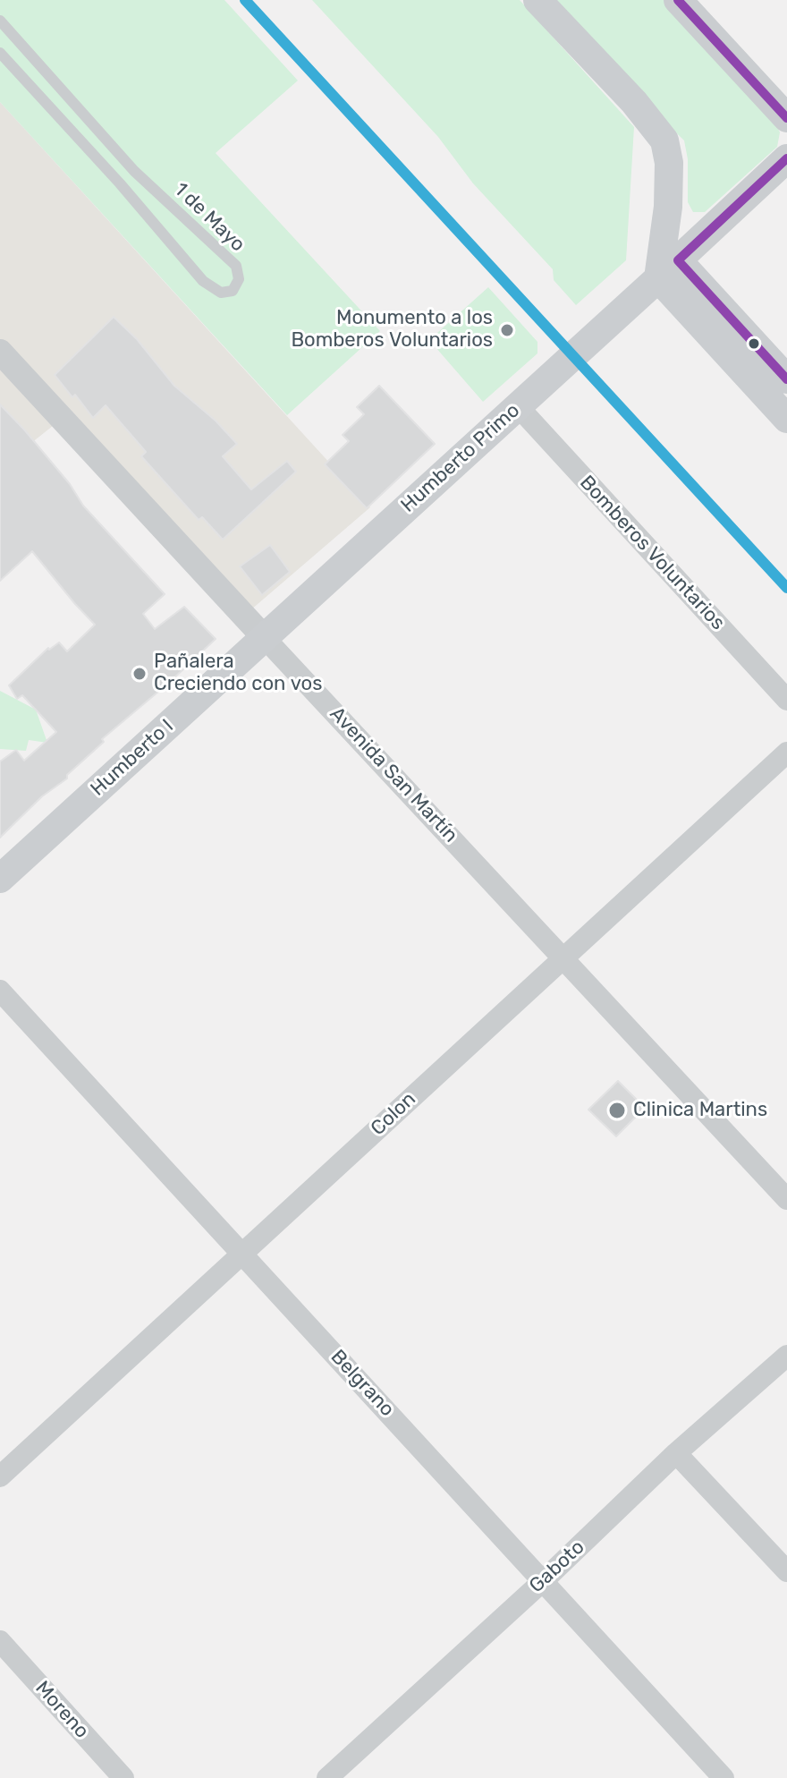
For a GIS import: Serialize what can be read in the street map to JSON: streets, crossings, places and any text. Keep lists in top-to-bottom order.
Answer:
{
  "streets": {
    "main road": ["Humberto Primo", "Humberto I"],
    "street": [
      "Bomberos Voluntarios",
      "Avenida San Martín",
      "Colon",
      "Belgrano",
      "Gaboto",
      "Moreno"
    ],
    "lane": ["1 de Mayo"]
  },
  "crossings": [
    ["Humberto Primo", "Bomberos Voluntarios"],
    ["Humberto Primo", "Humberto I"],
    ["Humberto Primo", "Avenida San Martín"],
    ["Humberto I", "Avenida San Martín"],
    ["Avenida San Martín", "Colon"],
    ["Colon", "Belgrano"],
    ["Belgrano", "Gaboto"]
  ],
  "places": ["Monumento a los Bomberos Voluntarios", "Pañalera Creciendo con vos", "Clinica Martins"]
}
